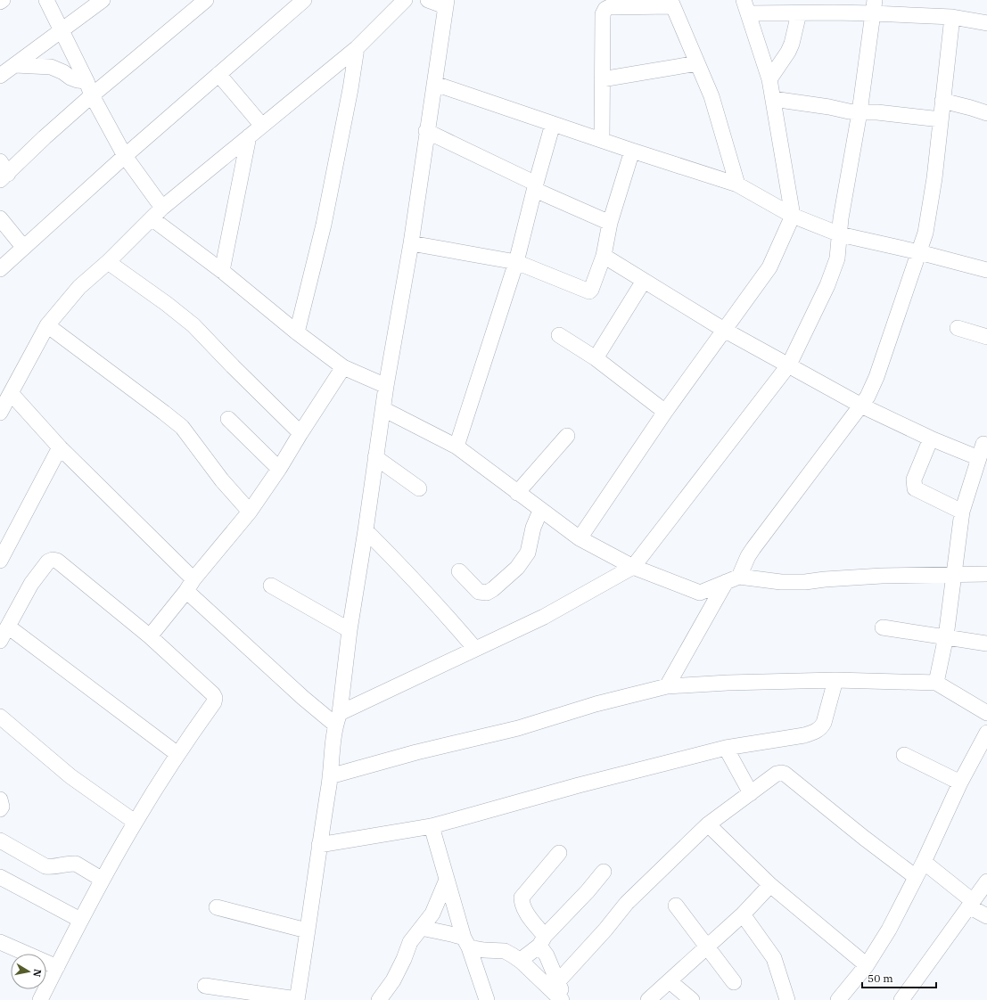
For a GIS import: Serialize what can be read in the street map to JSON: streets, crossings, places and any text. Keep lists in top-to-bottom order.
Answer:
{
  "scale_bar": "50 m",
  "north": "right"
}
